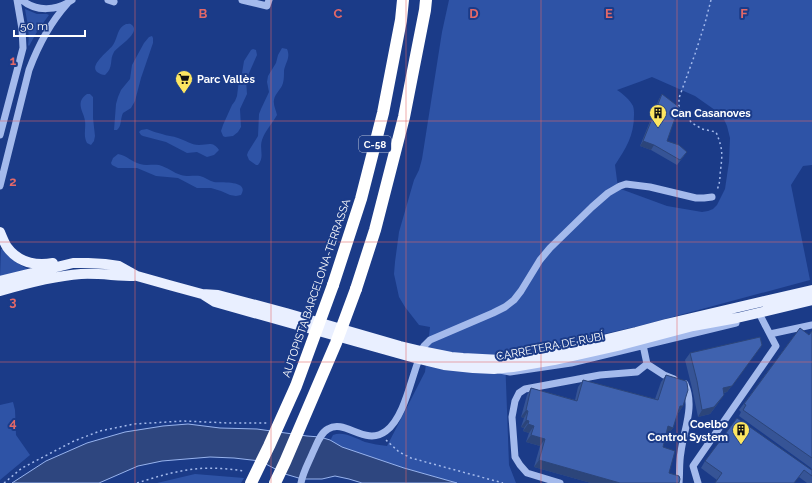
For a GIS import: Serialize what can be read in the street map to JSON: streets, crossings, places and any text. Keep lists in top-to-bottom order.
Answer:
{
  "streets": {
    "highway": ["C-58", "AUTOPISTA BARCELONA-TERRASSA"],
    "main road": ["CARRETERA DE RUBÍ"]
  },
  "places": {
    "supermarket": ["Parc Vallès"],
    "building": ["Can Casanoves", "Coelbo Control System"]
  },
  "scale_bar": "50 m",
  "grid": {
    "columns": [
      "B",
      "C",
      "D",
      "E",
      "F"
    ],
    "rows": [
      "1",
      "2",
      "3",
      "4"
    ]
  }
}
